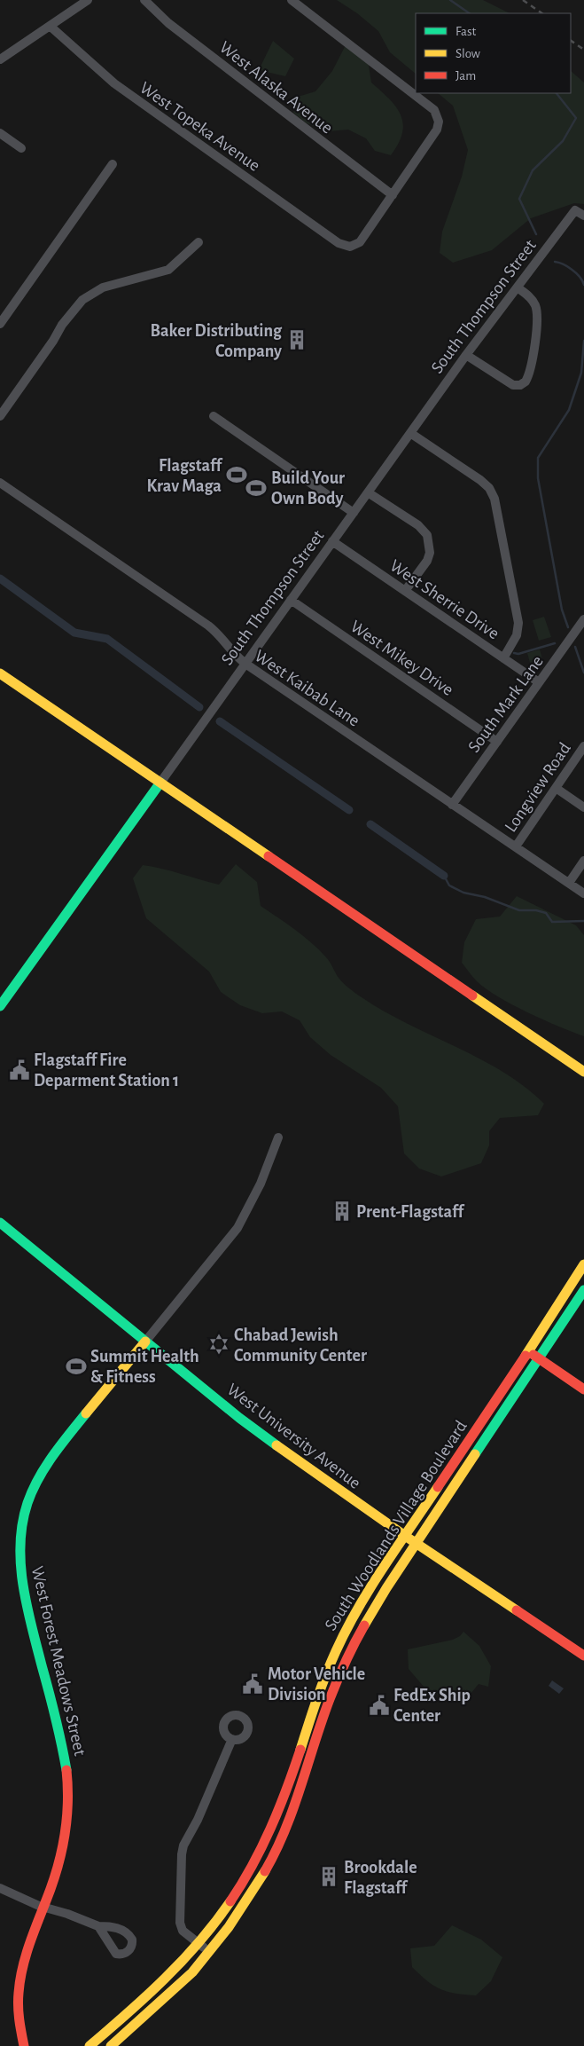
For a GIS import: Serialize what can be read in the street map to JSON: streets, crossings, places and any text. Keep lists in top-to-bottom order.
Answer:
{
  "streets": {
    "street": [
      "West Alaska Avenue",
      "West Topeka Avenue",
      "South Thompson Street",
      "West Sherrie Drive",
      "West Mikey Drive",
      "West Kaibab Lane",
      "South Mark Lane",
      "Longview Road",
      "West University Avenue",
      "South Woodlands Village Boulevard",
      "West Forest Meadows Street"
    ]
  },
  "crossings": [
    ["West Alaska Avenue", "West Topeka Avenue"],
    ["South Thompson Street", "West Sherrie Drive"],
    ["South Thompson Street", "West Mikey Drive"],
    ["South Thompson Street", "West Kaibab Lane"],
    ["West Sherrie Drive", "South Mark Lane"],
    ["West Mikey Drive", "South Mark Lane"],
    ["West Kaibab Lane", "South Mark Lane"],
    ["West Kaibab Lane", "Longview Road"],
    ["West University Avenue", "South Woodlands Village Boulevard"],
    ["West University Avenue", "West Forest Meadows Street"]
  ],
  "places": {
    "building": ["Baker Distributing Company", "Prent-Flagstaff", "Brookdale Flagstaff"],
    "sports": ["Flagstaff Krav Maga", "Build Your Own Body", "Summit Health & Fitness"],
    "public building": ["Flagstaff Fire Deparment Station 1", "Motor Vehicle Division", "FedEx Ship Center"],
    "synagogue": ["Chabad Jewish Community Center"]
  },
  "legend": ["Fast", "Slow", "Jam"]
}
